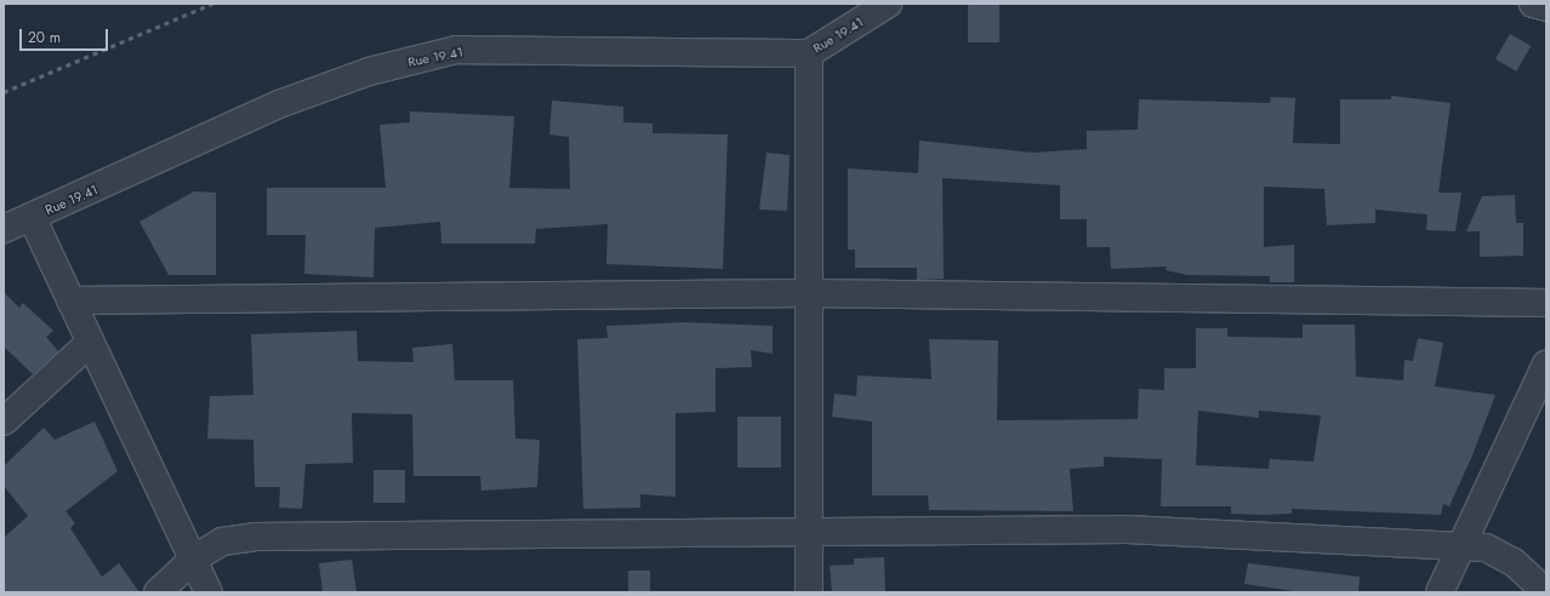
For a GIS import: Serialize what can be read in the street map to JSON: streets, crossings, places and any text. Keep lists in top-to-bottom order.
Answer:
{
  "streets": {
    "street": ["Rue 19.41"]
  },
  "scale_bar": "20 m"
}
